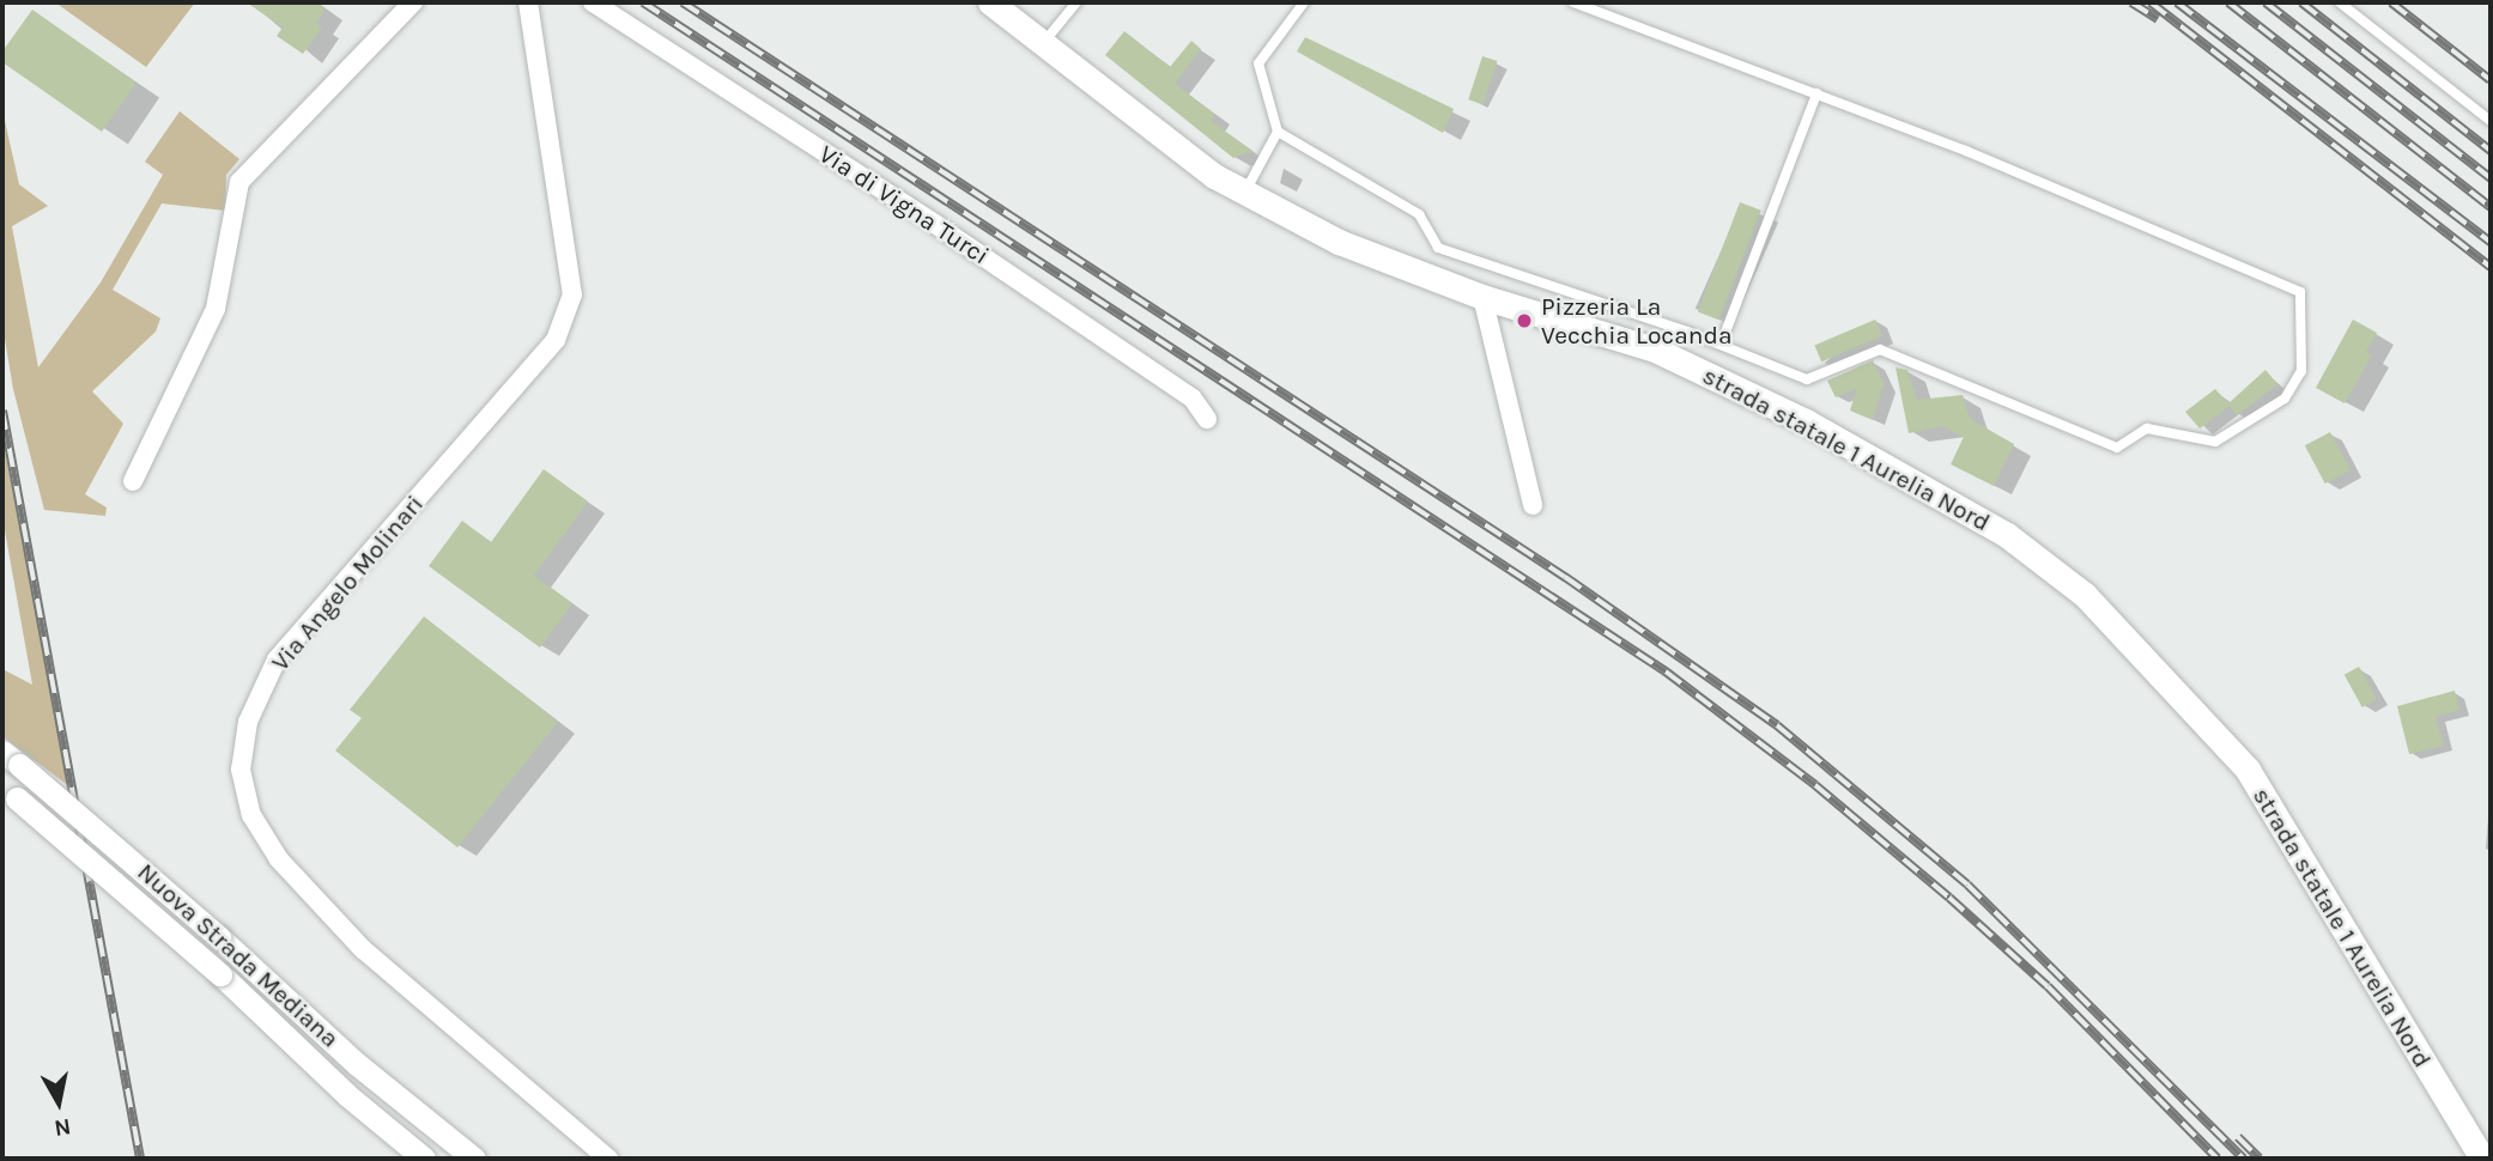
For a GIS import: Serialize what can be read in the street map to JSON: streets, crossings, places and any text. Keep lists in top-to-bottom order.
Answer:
{
  "streets": {
    "main road": ["strada statale 1 Aurelia Nord"],
    "street": ["Via di Vigna Turci", "Via Angelo Molinari", "Nuova Strada Mediana"]
  },
  "places": ["Pizzeria La Vecchia Locanda"],
  "north": "bottom"
}
